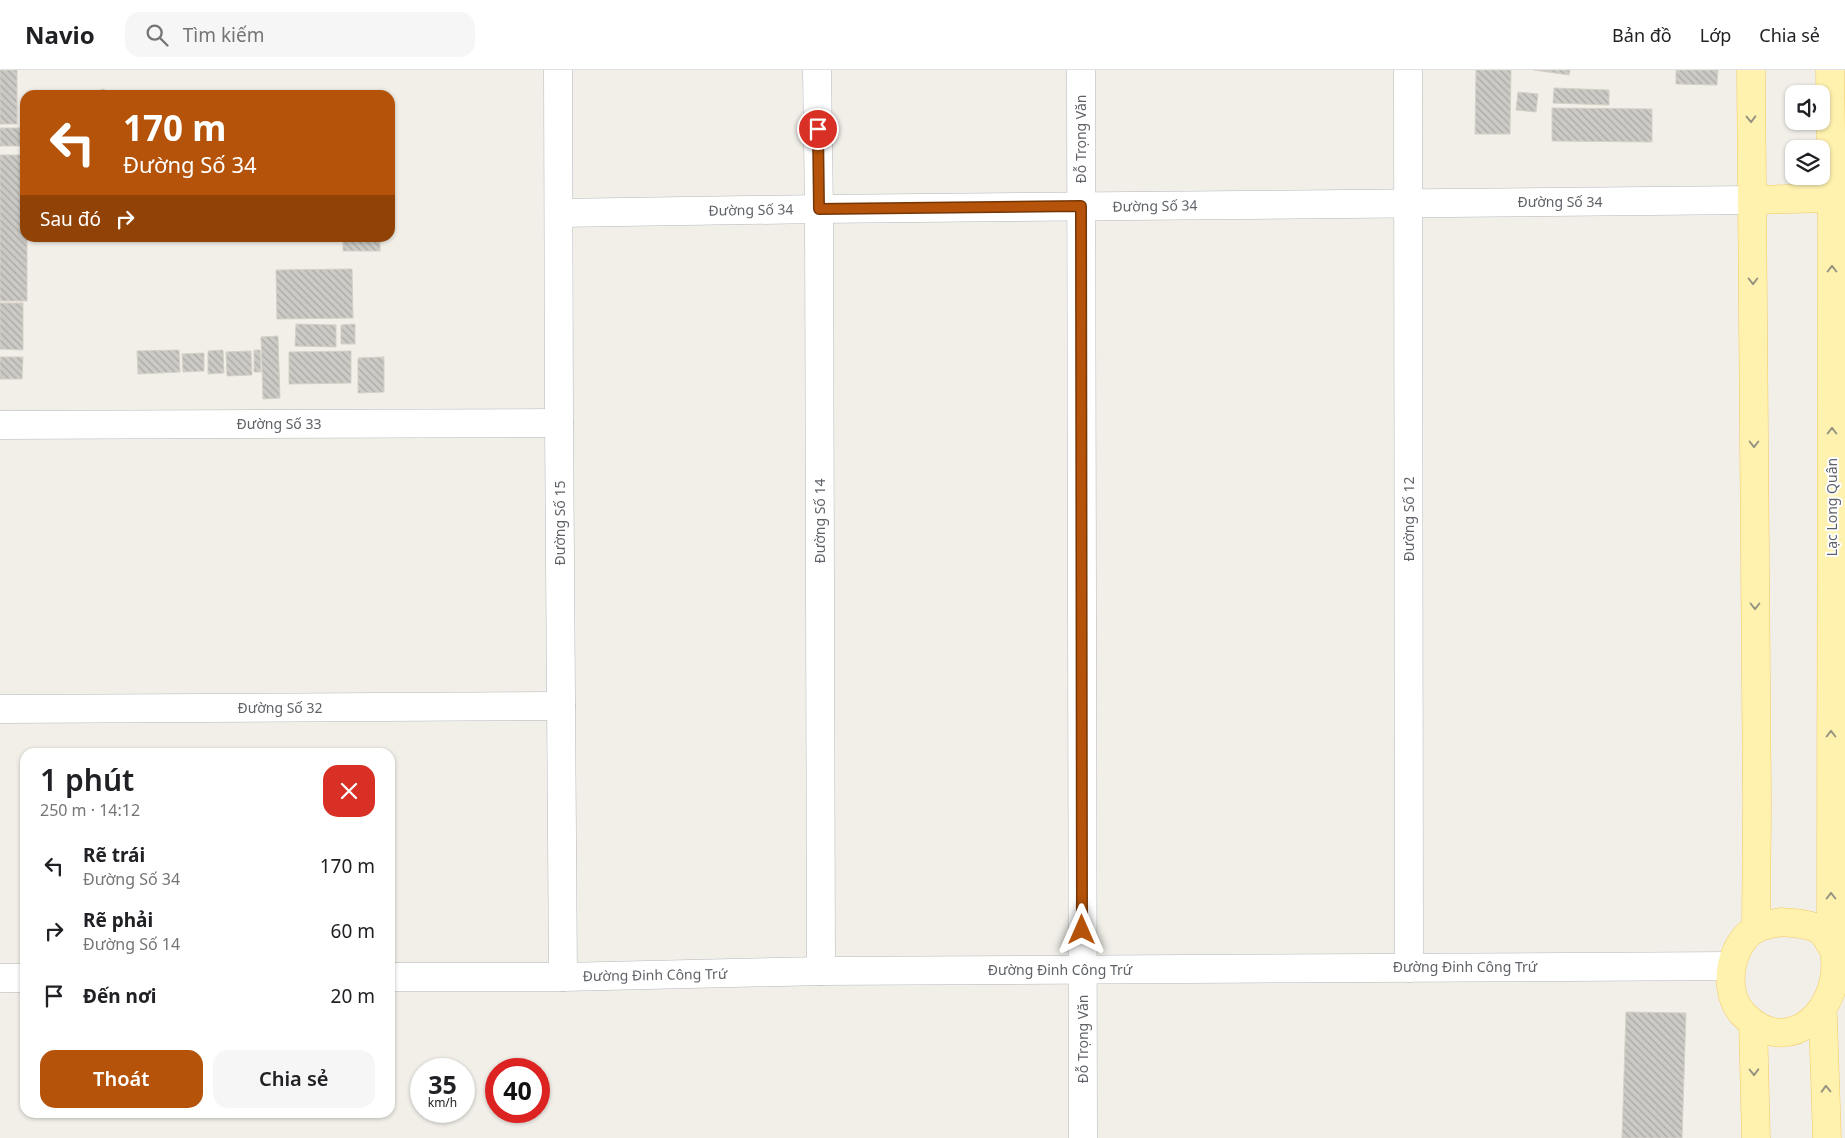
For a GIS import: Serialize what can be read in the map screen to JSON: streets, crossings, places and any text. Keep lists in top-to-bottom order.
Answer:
{
  "streets": {
    "main road": ["Lạc Long Quân"],
    "street": [
      "Đỗ Trọng Văn",
      "Đường Số 34",
      "Đường Số 33",
      "Đường Số 12",
      "Đường Số 14",
      "Đường Số 15",
      "Đường Số 32",
      "Đường Đinh Công Trứ"
    ]
  },
  "crossings": [
    ["Đỗ Trọng Văn", "Đường Số 34"],
    ["Đỗ Trọng Văn", "Đường Đinh Công Trứ"],
    ["Đường Số 34", "Đường Số 12"],
    ["Đường Số 34", "Đường Số 14"],
    ["Đường Số 34", "Đường Số 15"],
    ["Đường Số 33", "Đường Số 15"],
    ["Lạc Long Quân", "Đường Đinh Công Trứ"],
    ["Đường Số 12", "Đường Đinh Công Trứ"],
    ["Đường Số 14", "Đường Đinh Công Trứ"],
    ["Đường Số 15", "Đường Số 32"],
    ["Đường Số 15", "Đường Đinh Công Trứ"]
  ],
  "page": {
    "header": "Navio",
    "search": "Tìm kiếm",
    "nav": ["Bản đồ", "Lớp", "Chia sẻ"],
    "turn": ["170 m", "Đường Số 34"],
    "then": "Sau đó",
    "heading": ["1 phút", "250 m · 14:12"],
    "list": [
      {
        "name": "Rẽ trái",
        "note": "Đường Số 34",
        "value": "170 m"
      },
      {
        "name": "Rẽ phải",
        "note": "Đường Số 14",
        "value": "60 m"
      },
      {
        "name": "Đến nơi",
        "value": "20 m"
      }
    ],
    "buttons": ["Thoát", "Chia sẻ"],
    "speed": "35 km/h",
    "limit": "40"
  }
}
